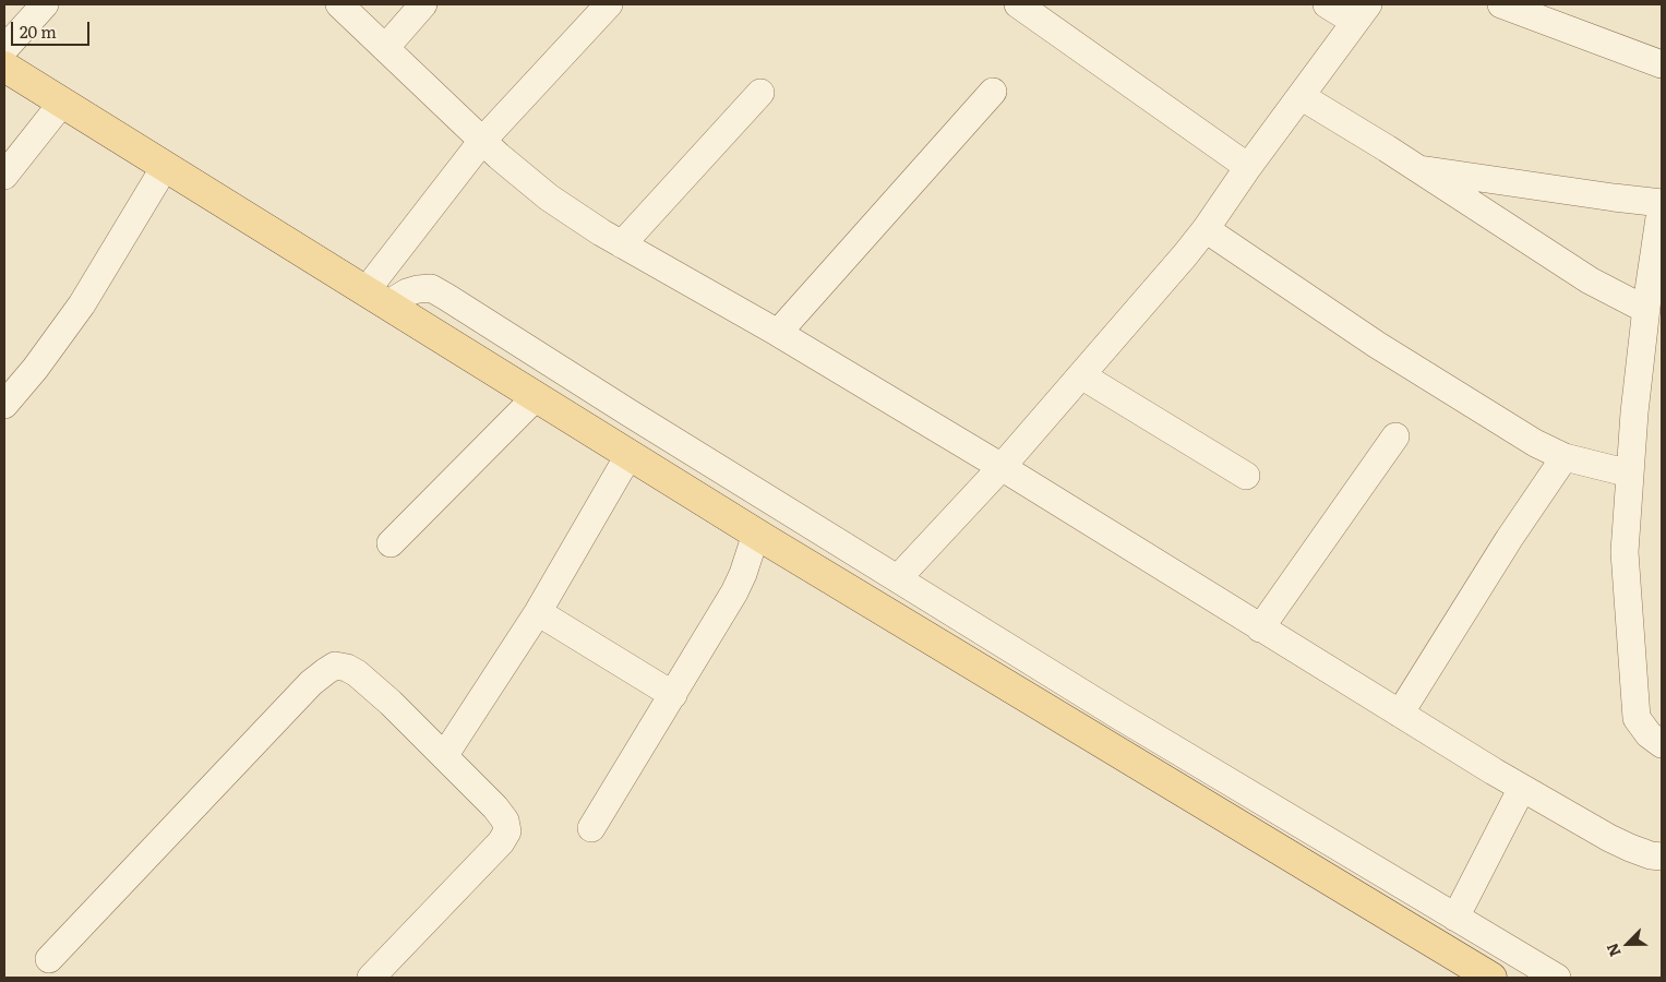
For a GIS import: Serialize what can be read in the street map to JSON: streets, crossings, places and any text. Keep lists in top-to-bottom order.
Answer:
{
  "scale_bar": "20 m",
  "north": "bottom left"
}
